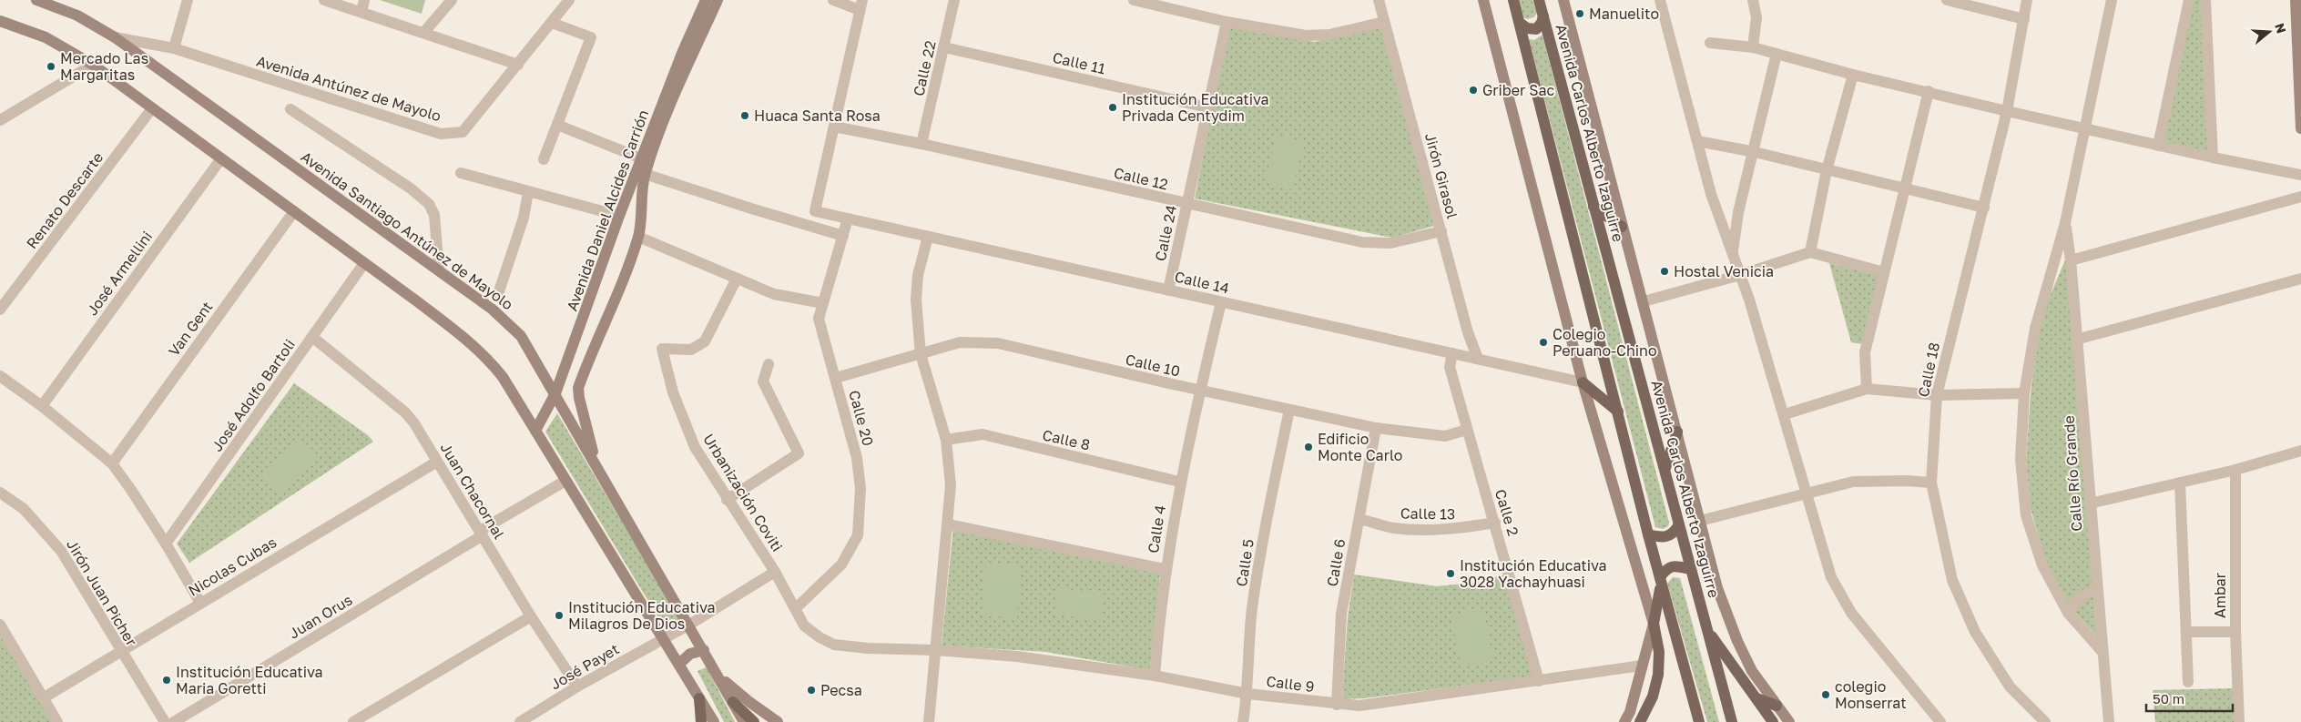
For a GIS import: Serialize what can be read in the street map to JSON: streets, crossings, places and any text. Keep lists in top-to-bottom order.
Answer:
{
  "streets": {
    "main road": ["Avenida Carlos Alberto Izaguirre"],
    "street": [
      "Calle 11",
      "Calle 22",
      "Avenida Antúnez de Mayolo",
      "Jirón Girasol",
      "Calle 12",
      "Renato Descarte",
      "Avenida Daniel Alcides Carrión",
      "Avenida Santiago Antúnez de Mayolo",
      "Calle 24",
      "José Armellini",
      "Calle 14",
      "Van Gent",
      "Calle 10",
      "Calle 18",
      "José Adolfo Bartoli",
      "Calle 20",
      "Calle 8",
      "Calle Río Grande",
      "Juan Chacornal",
      "Urbanización Coviti",
      "Calle 2",
      "Calle 13",
      "Calle 4",
      "Calle 5",
      "Calle 6",
      "Nicolas Cubas",
      "Jirón Juan Picher",
      "Ambar",
      "Juan Orus",
      "José Payet",
      "Calle 9"
    ]
  },
  "crossings": [
    ["Calle 11", "Calle 22"],
    ["Calle 11", "Calle 24"],
    ["Calle 22", "Calle 12"],
    ["Avenida Antúnez de Mayolo", "Avenida Santiago Antúnez de Mayolo"],
    ["Jirón Girasol", "Calle 12"],
    ["Jirón Girasol", "Calle 14"],
    ["Calle 12", "Calle 24"],
    ["Calle 12", "Calle 14"],
    ["Avenida Daniel Alcides Carrión", "Avenida Santiago Antúnez de Mayolo"],
    ["Avenida Santiago Antúnez de Mayolo", "José Payet"],
    ["Calle 24", "Calle 14"],
    ["Calle 14", "Calle 20"],
    ["Calle 14", "Calle 2"],
    ["Calle 10", "Calle 20"],
    ["Calle 10", "Calle 2"],
    ["Calle 10", "Calle 4"],
    ["Calle 10", "Calle 5"],
    ["Calle 10", "Calle 6"],
    ["José Adolfo Bartoli", "Juan Chacornal"],
    ["Calle 20", "Urbanización Coviti"],
    ["Calle 8", "Calle 4"],
    ["Juan Chacornal", "Nicolas Cubas"],
    ["Juan Chacornal", "Juan Orus"],
    ["Juan Chacornal", "José Payet"],
    ["Urbanización Coviti", "José Payet"],
    ["Urbanización Coviti", "Calle 9"],
    ["Calle 2", "Calle 13"],
    ["Calle 2", "Calle 9"],
    ["Calle 13", "Calle 6"],
    ["Calle 4", "Calle 9"],
    ["Calle 5", "Calle 9"],
    ["Calle 6", "Calle 9"],
    ["Nicolas Cubas", "Jirón Juan Picher"]
  ],
  "places": [
    "Manuelito",
    "Mercado Las Margaritas",
    "Griber Sac",
    "Institución Educativa Privada Centydim",
    "Huaca Santa Rosa",
    "Hostal Venicia",
    "Colegio Peruano-Chino",
    "Edificio Monte Carlo",
    "Institución Educativa 3028 Yachayhuasi",
    "Institución Educativa Milagros De Dios",
    "Institución Educativa Maria Goretti",
    "Pecsa",
    "colegio Monserrat"
  ],
  "scale_bar": "50 m",
  "north": "right"
}
